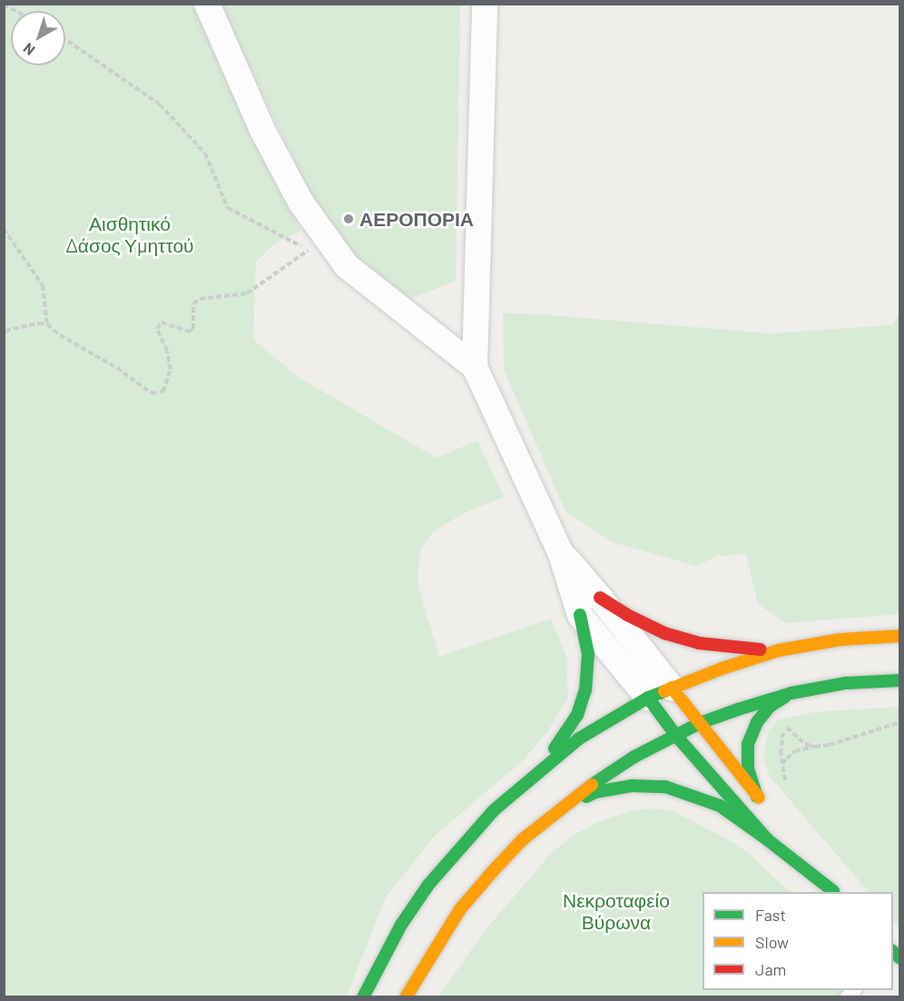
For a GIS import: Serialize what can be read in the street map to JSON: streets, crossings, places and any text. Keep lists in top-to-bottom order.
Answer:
{
  "parks": ["Αισθητικό Δάσος Υμηττού", "Νεκροταφείο Βύρωνα"],
  "places": ["ΑΕΡΟΠΟΡΙΑ"],
  "legend": ["Fast", "Slow", "Jam"],
  "north": "bottom left"
}
